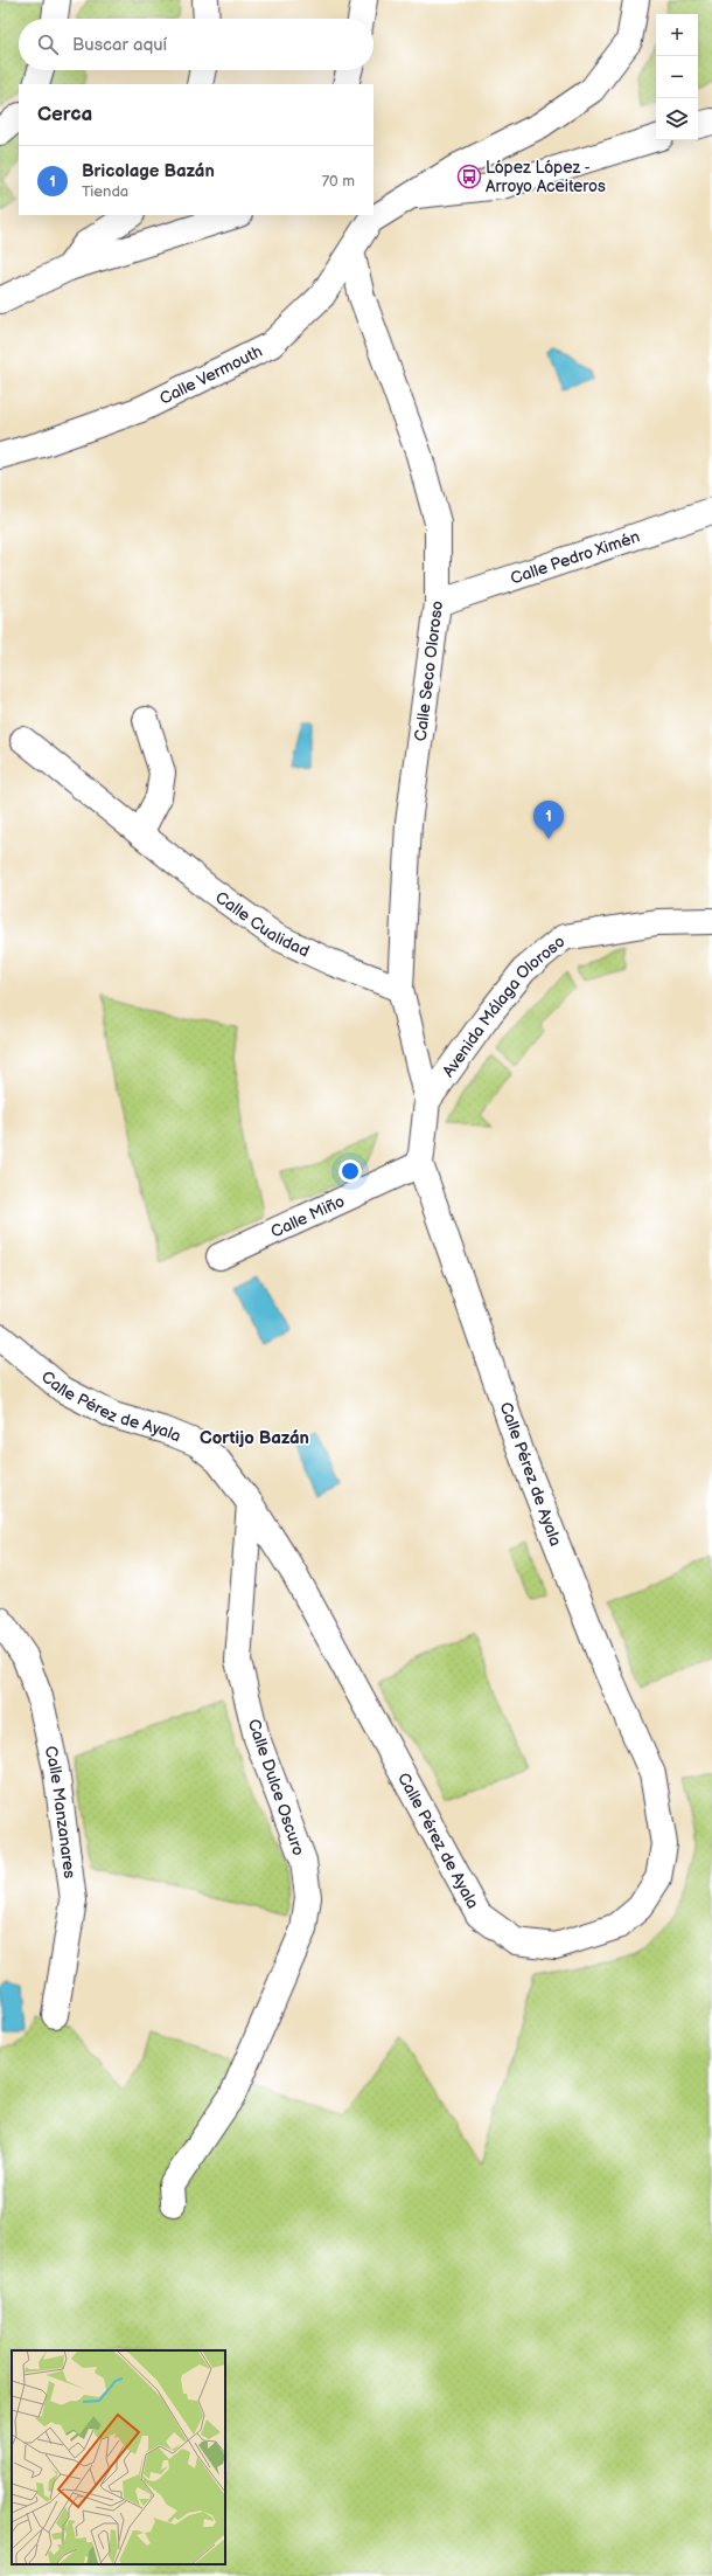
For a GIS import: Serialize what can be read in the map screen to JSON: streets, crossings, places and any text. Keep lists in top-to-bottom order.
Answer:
{
  "streets": {
    "street": [
      "Calle Vermouth",
      "Calle Pedro Ximén",
      "Calle Seco Oloroso",
      "Calle Cualidad",
      "Avenida Málaga Oloroso",
      "Calle Miño",
      "Calle Pérez de Ayala",
      "Calle Dulce Oscuro",
      "Calle Manzanares"
    ]
  },
  "crossings": [
    ["Calle Vermouth", "Calle Seco Oloroso"],
    ["Calle Pedro Ximén", "Calle Seco Oloroso"],
    ["Calle Seco Oloroso", "Calle Cualidad"],
    ["Calle Seco Oloroso", "Avenida Málaga Oloroso"],
    ["Avenida Málaga Oloroso", "Calle Miño"],
    ["Avenida Málaga Oloroso", "Calle Pérez de Ayala"],
    ["Calle Miño", "Calle Pérez de Ayala"],
    ["Calle Pérez de Ayala", "Calle Dulce Oscuro"]
  ],
  "districts": ["Cortijo Bazán"],
  "places": {
    "bus stop": ["López López - Arroyo Aceiteros"]
  },
  "page": {
    "map_buttons": ["+", "−"],
    "search": "Buscar aquí",
    "heading": "Cerca",
    "list": [
      {
        "mark": "1",
        "name": "Bricolage Bazán",
        "note": "Tienda",
        "value": "70 m"
      }
    ],
    "pins": "1"
  }
}
